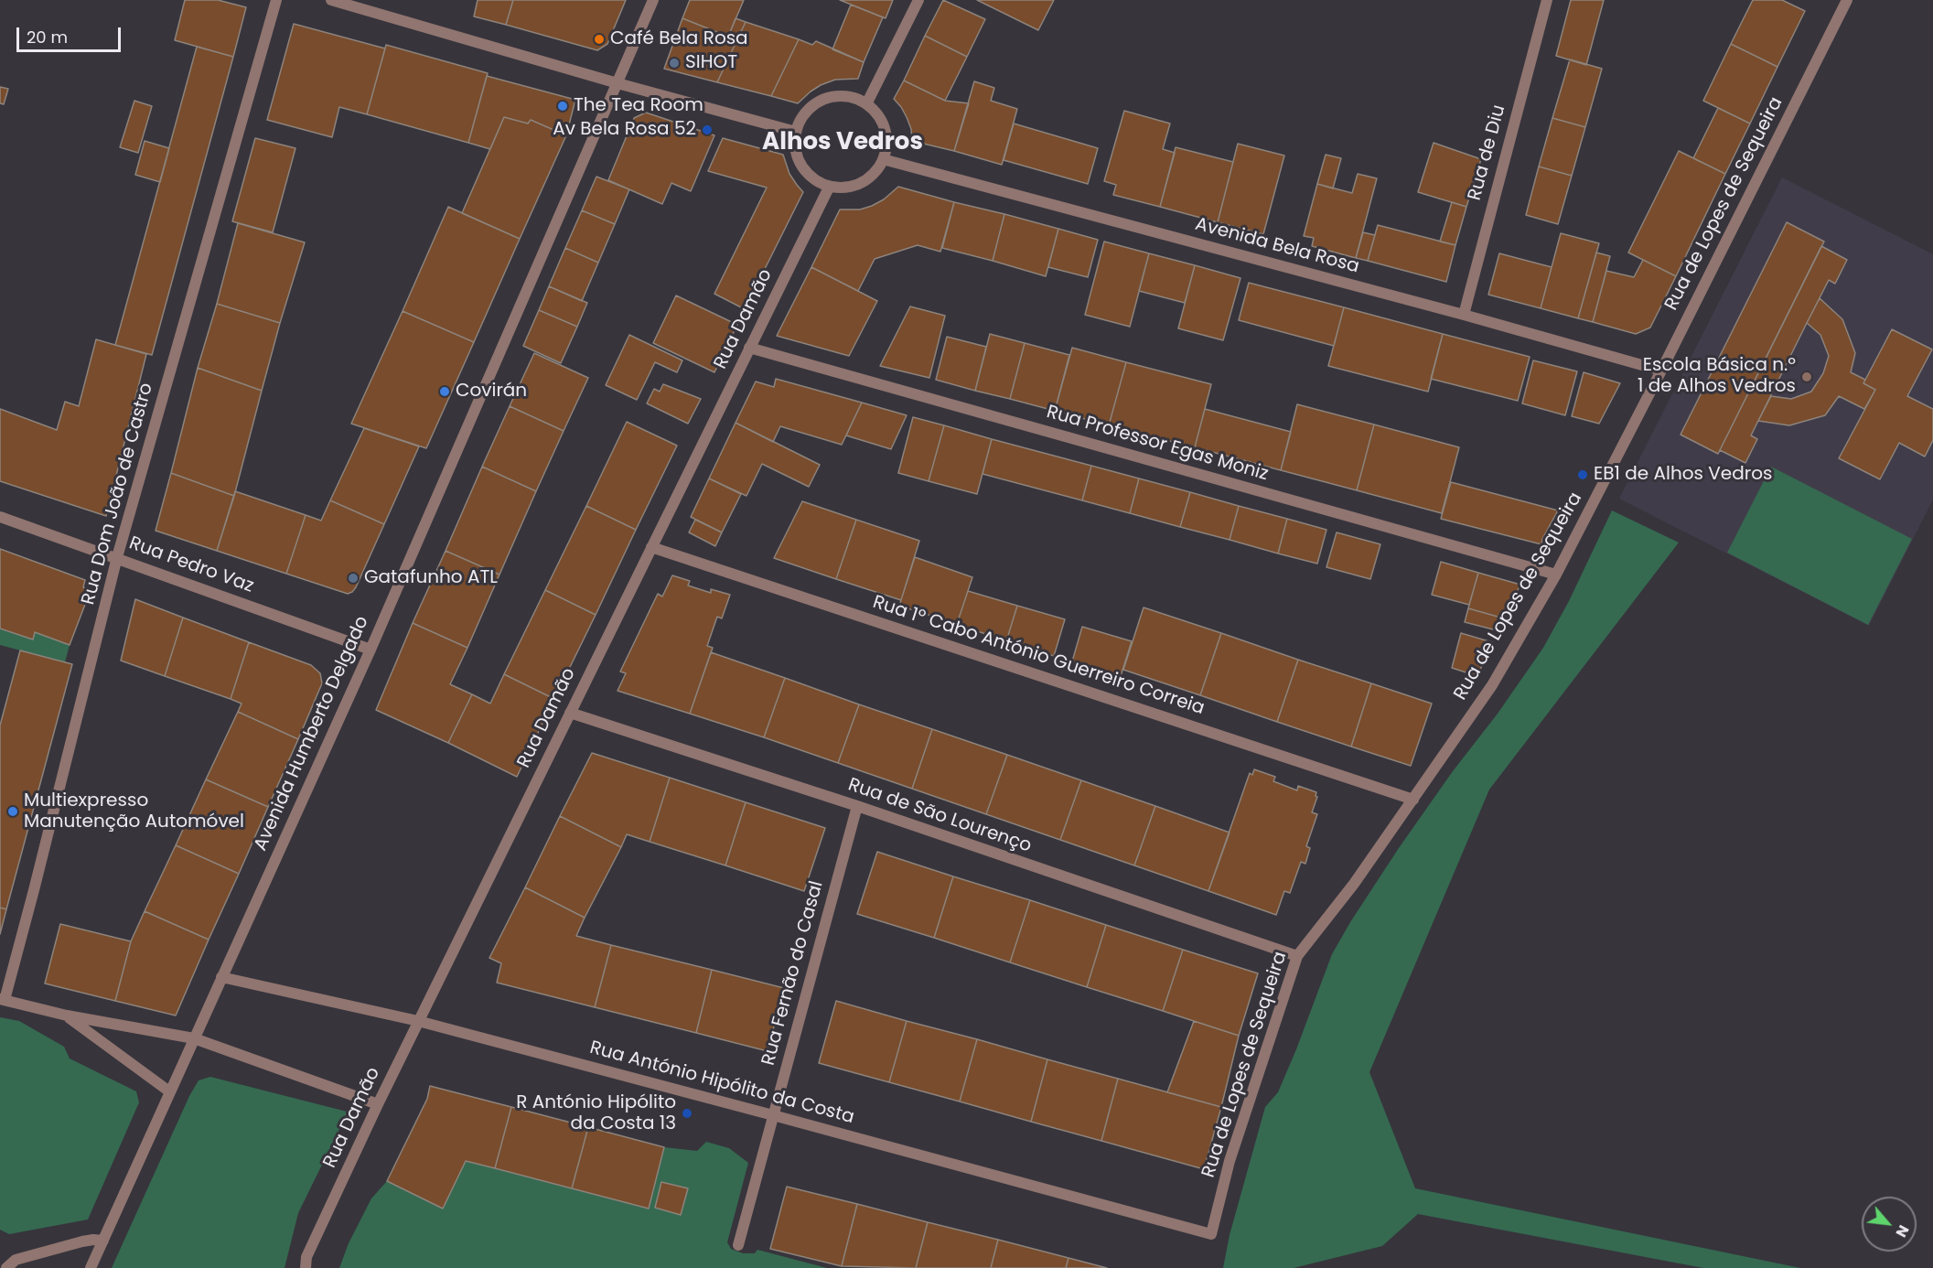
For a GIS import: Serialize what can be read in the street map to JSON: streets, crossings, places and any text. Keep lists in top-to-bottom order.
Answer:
{
  "streets": {
    "street": [
      "Rua de Diu",
      "Rua de Lopes de Sequeira",
      "Avenida Bela Rosa",
      "Rua Damão",
      "Rua Professor Egas Moniz",
      "Rua Dom João de Castro",
      "Rua Pedro Vaz",
      "Rua 1º Cabo António Guerreiro Correia",
      "Avenida Humberto Delgado",
      "Rua de São Lourenço",
      "Rua Fernão do Casal",
      "Rua António Hipólito da Costa"
    ]
  },
  "crossings": [
    ["Rua de Diu", "Avenida Bela Rosa"],
    ["Rua de Lopes de Sequeira", "Avenida Bela Rosa"],
    ["Rua de Lopes de Sequeira", "Rua Professor Egas Moniz"],
    ["Rua de Lopes de Sequeira", "Rua 1º Cabo António Guerreiro Correia"],
    ["Rua de Lopes de Sequeira", "Rua de São Lourenço"],
    ["Rua de Lopes de Sequeira", "Rua António Hipólito da Costa"],
    ["Avenida Bela Rosa", "Rua Damão"],
    ["Rua Damão", "Rua Professor Egas Moniz"],
    ["Rua Damão", "Rua 1º Cabo António Guerreiro Correia"],
    ["Rua Damão", "Rua de São Lourenço"],
    ["Rua Damão", "Rua António Hipólito da Costa"],
    ["Rua Dom João de Castro", "Rua Pedro Vaz"],
    ["Rua Pedro Vaz", "Avenida Humberto Delgado"],
    ["Avenida Humberto Delgado", "Rua António Hipólito da Costa"],
    ["Rua de São Lourenço", "Rua Fernão do Casal"],
    ["Rua Fernão do Casal", "Rua António Hipólito da Costa"]
  ],
  "districts": ["Alhos Vedros"],
  "places": [
    "Café Bela Rosa",
    "SIHOT",
    "The Tea Room",
    "Av Bela Rosa 52",
    "Escola Básica n.º 1 de Alhos Vedros",
    "Covirán",
    "EB1 de Alhos Vedros",
    "Gatafunho ATL",
    "Multiexpresso Manutenção Automóvel",
    "R António Hipólito da Costa 13"
  ],
  "scale_bar": "20 m",
  "north": "bottom right"
}
